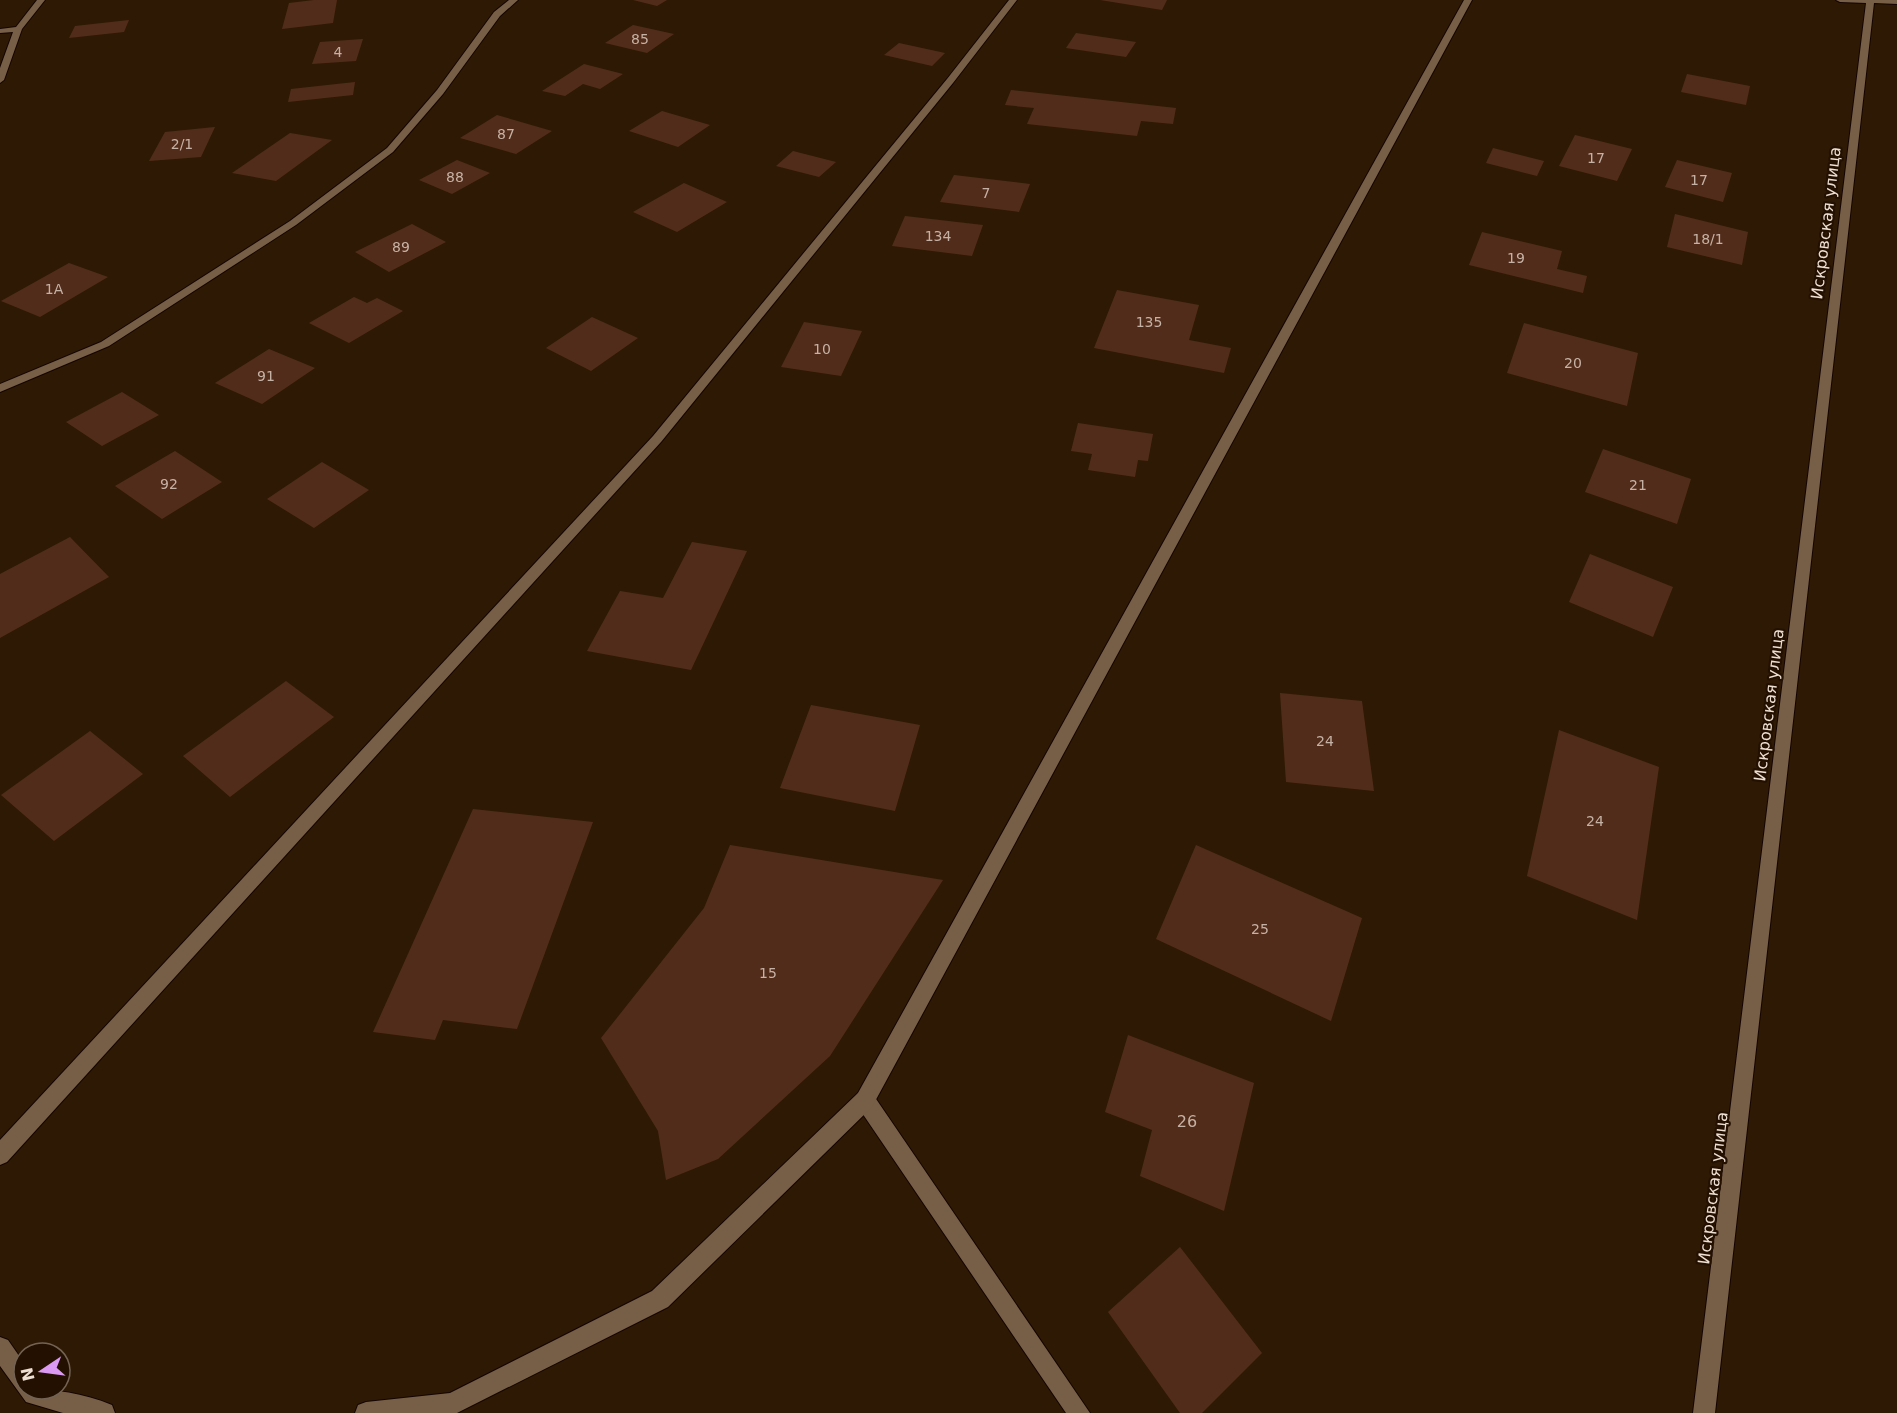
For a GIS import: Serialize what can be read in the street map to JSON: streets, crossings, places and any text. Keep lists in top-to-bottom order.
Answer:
{
  "streets": {
    "street": ["Искровская улица"]
  },
  "house_numbers": [
    "85",
    "4",
    "87",
    "2/1",
    "17",
    "88",
    "17",
    "7",
    "134",
    "18/1",
    "89",
    "19",
    "1А",
    "135",
    "10",
    "20",
    "91",
    "92",
    "21",
    "24",
    "24",
    "25",
    "15",
    "26"
  ],
  "north": "left"
}
